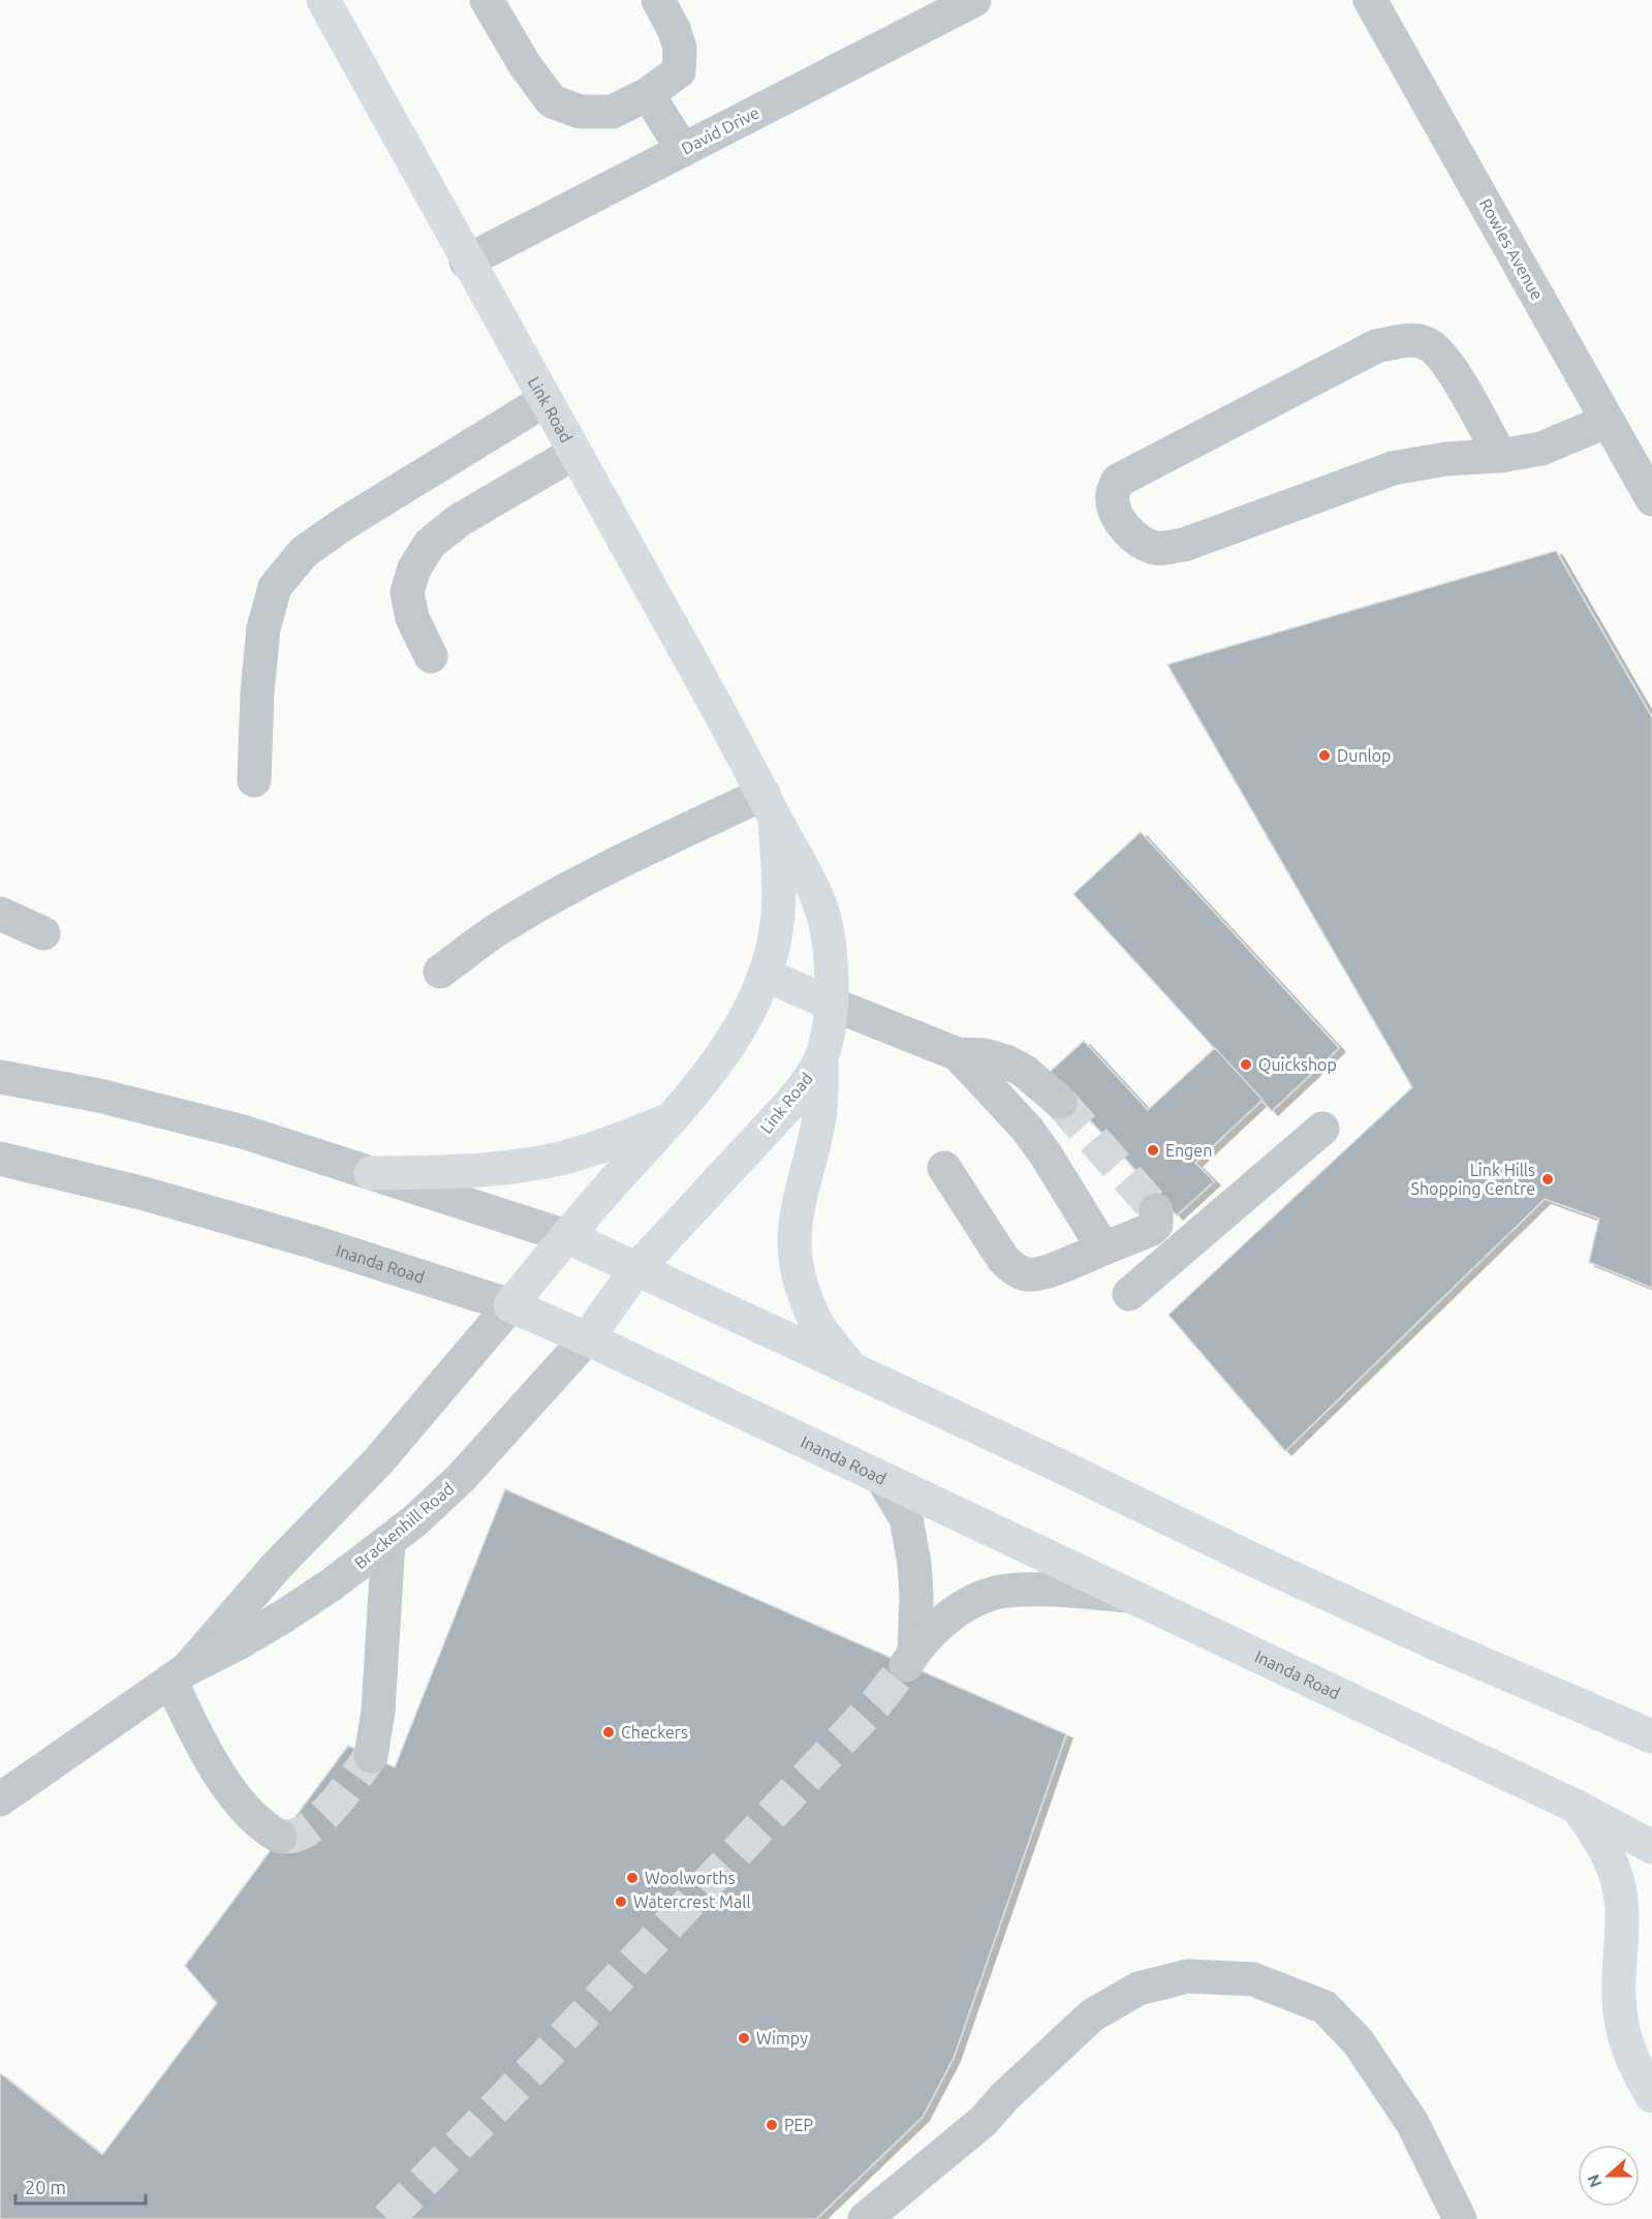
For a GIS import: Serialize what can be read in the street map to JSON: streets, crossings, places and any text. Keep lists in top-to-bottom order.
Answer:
{
  "streets": {
    "main road": ["Link Road", "Inanda Road"],
    "street": ["David Drive", "Rowles Avenue", "Brackenhill Road"]
  },
  "crossings": [
    ["David Drive", "Link Road"],
    ["Link Road", "Inanda Road"],
    ["Link Road", "Brackenhill Road"],
    ["Inanda Road", "Brackenhill Road"]
  ],
  "places": [
    "Dunlop",
    "Quickshop",
    "Engen",
    "Link Hills Shopping Centre",
    "Checkers",
    "Woolworths",
    "Watercrest Mall",
    "Wimpy",
    "PEP"
  ],
  "scale_bar": "20 m",
  "north": "left"
}
